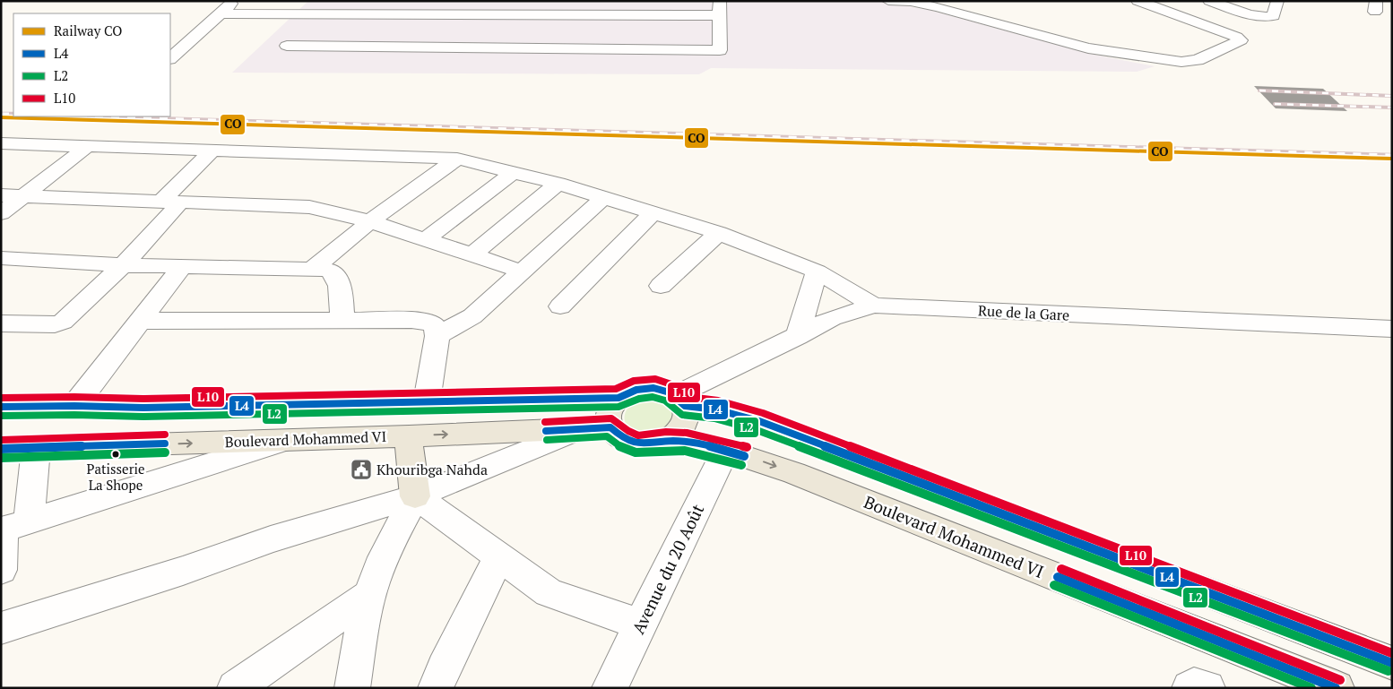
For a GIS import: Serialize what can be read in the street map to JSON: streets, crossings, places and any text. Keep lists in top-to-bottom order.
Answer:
{
  "streets": {
    "main road": ["Boulevard Mohammed VI"],
    "street": ["Rue de la Gare", "Avenue du 20 Août"]
  },
  "crossings": [
    ["Rue de la Gare", "Boulevard Mohammed VI"],
    ["Boulevard Mohammed VI", "Avenue du 20 Août"]
  ],
  "places": {
    "other": ["Patisserie La Shope"],
    "public building": ["Khouribga Nahda"]
  },
  "lines": [
    "rail line CO",
    "transit line L10",
    "transit line L4",
    "transit line L2"
  ],
  "legend": [
    "Railway CO",
    "L4",
    "L2",
    "L10"
  ]
}
